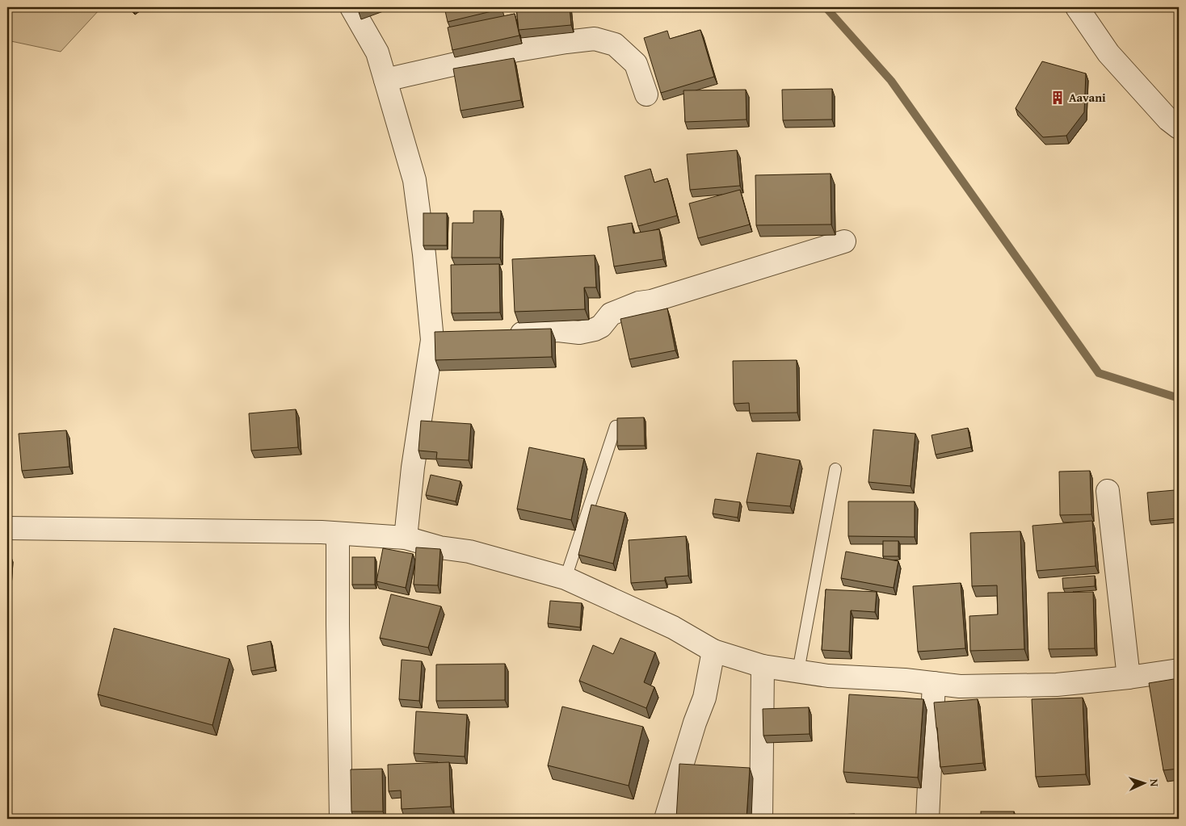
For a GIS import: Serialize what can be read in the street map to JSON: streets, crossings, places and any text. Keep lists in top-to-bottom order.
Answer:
{
  "places": {
    "building": ["Aavani"]
  },
  "north": "right"
}
